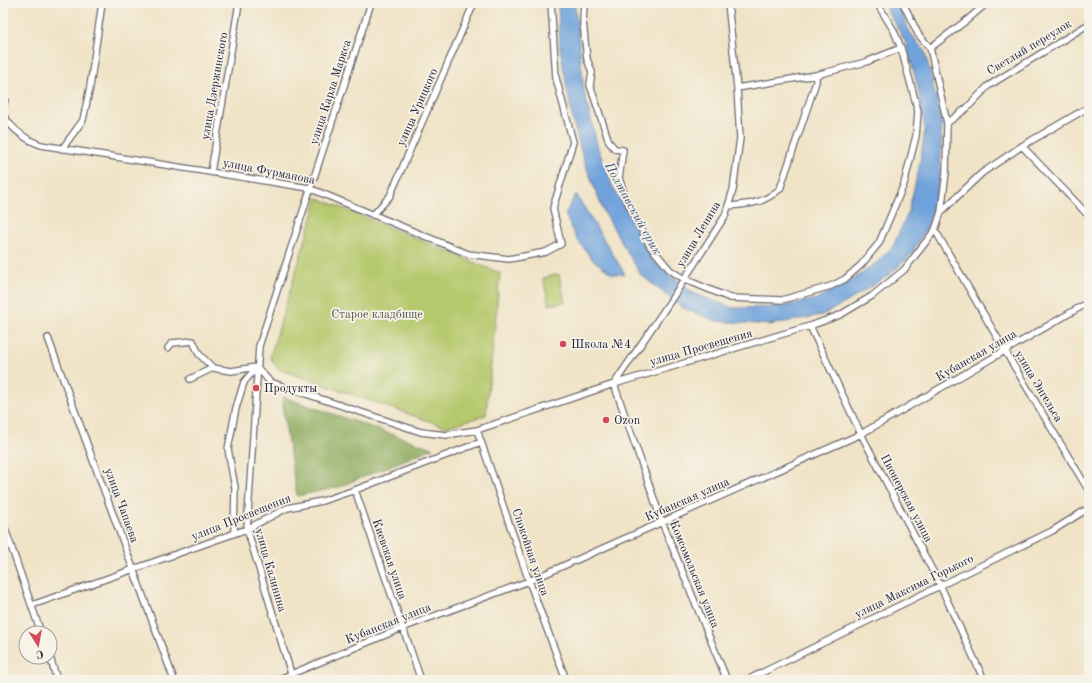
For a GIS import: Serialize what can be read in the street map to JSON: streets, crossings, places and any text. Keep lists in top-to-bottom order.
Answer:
{
  "streets": {
    "street": [
      "Светлый переулок",
      "улица Дзержинского",
      "улица Карла Маркса",
      "улица Урицкого",
      "улица Фурманова",
      "улица Ленина",
      "улица Просвещения",
      "Кубанская улица",
      "улица Энгельса",
      "Пионерская улица",
      "улица Чапаева",
      "Спокойная улица",
      "Киевская улица",
      "улица Калинина",
      "Комсомольская улица",
      "улица Максима Горького"
    ]
  },
  "crossings": [
    ["улица Дзержинского", "улица Фурманова"],
    ["улица Карла Маркса", "улица Фурманова"],
    ["улица Карла Маркса", "улица Просвещения"],
    ["улица Карла Маркса", "улица Калинина"],
    ["улица Урицкого", "улица Фурманова"],
    ["улица Ленина", "улица Просвещения"],
    ["улица Ленина", "Комсомольская улица"],
    ["улица Просвещения", "улица Энгельса"],
    ["улица Просвещения", "Пионерская улица"],
    ["улица Просвещения", "улица Чапаева"],
    ["улица Просвещения", "Спокойная улица"],
    ["улица Просвещения", "Киевская улица"],
    ["улица Просвещения", "улица Калинина"],
    ["улица Просвещения", "Комсомольская улица"],
    ["Кубанская улица", "улица Энгельса"],
    ["Кубанская улица", "Пионерская улица"],
    ["Кубанская улица", "Спокойная улица"],
    ["Кубанская улица", "Киевская улица"],
    ["Кубанская улица", "улица Калинина"],
    ["Кубанская улица", "Комсомольская улица"],
    ["Пионерская улица", "улица Максима Горького"]
  ],
  "water": ["Полтавский ерик"],
  "parks": ["Старое кладбище"],
  "places": ["Школа №4", "Продукты", "Ozon"],
  "north": "bottom"
}
